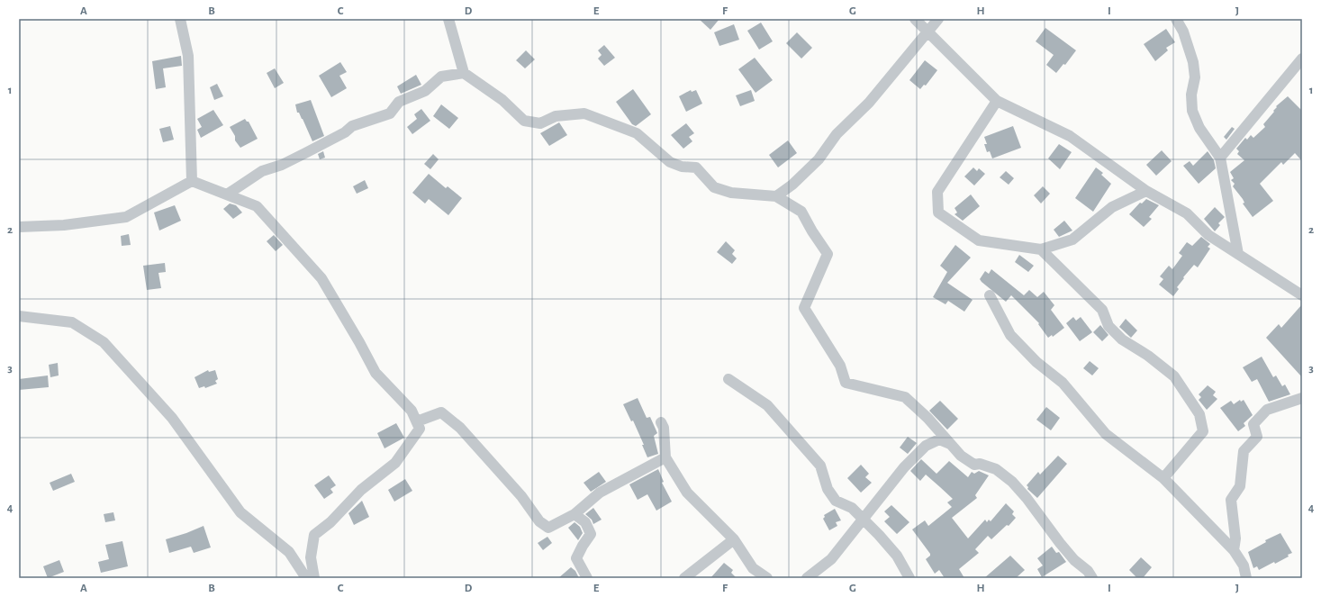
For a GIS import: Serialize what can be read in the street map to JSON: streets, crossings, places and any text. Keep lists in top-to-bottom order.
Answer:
{
  "grid": {
    "columns": [
      "A",
      "B",
      "C",
      "D",
      "E",
      "F",
      "G",
      "H",
      "I",
      "J"
    ],
    "rows": [
      "1",
      "2",
      "3",
      "4"
    ]
  }
}
